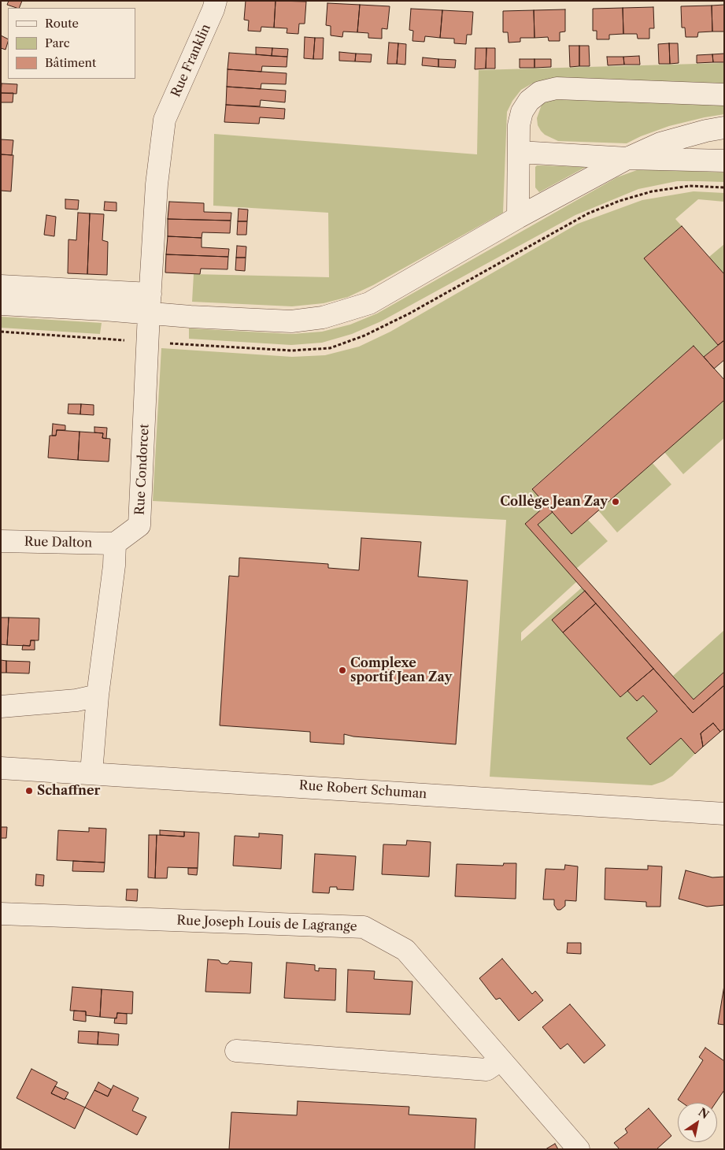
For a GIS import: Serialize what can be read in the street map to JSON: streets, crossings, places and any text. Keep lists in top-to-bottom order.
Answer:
{
  "streets": {
    "street": [
      "Rue Franklin",
      "Rue Condorcet",
      "Rue Dalton",
      "Rue Robert Schuman",
      "Rue Joseph Louis de Lagrange"
    ]
  },
  "crossings": [
    ["Rue Franklin", "Rue Condorcet"],
    ["Rue Condorcet", "Rue Dalton"]
  ],
  "places": ["Collège Jean Zay", "Complexe sportif Jean Zay", "Schaffner"],
  "legend": ["Route", "Parc", "Bâtiment"],
  "north": "top right"
}
